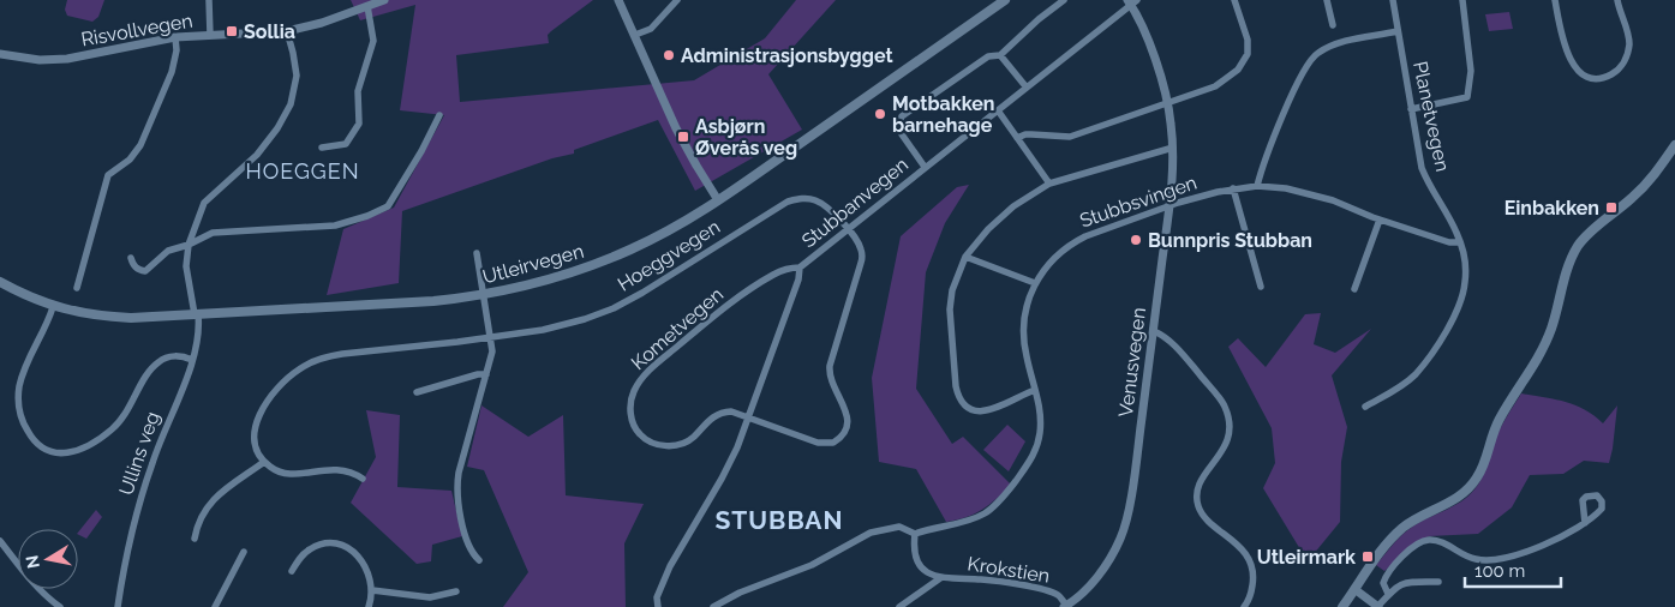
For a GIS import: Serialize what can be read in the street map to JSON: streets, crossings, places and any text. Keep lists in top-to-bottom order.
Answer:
{
  "streets": {
    "main road": ["Utleirvegen"],
    "street": [
      "Risvollvegen",
      "Planetvegen",
      "Stubbsvingen",
      "Stubbanvegen",
      "Hoeggvegen",
      "Kometvegen",
      "Venusvegen",
      "Ullins veg",
      "Krokstien"
    ]
  },
  "crossings": [
    ["Risvollvegen", "Ullins veg"],
    ["Planetvegen", "Stubbsvingen"],
    ["Stubbsvingen", "Venusvegen"],
    ["Stubbsvingen", "Krokstien"],
    ["Stubbanvegen", "Hoeggvegen"],
    ["Stubbanvegen", "Kometvegen"],
    ["Stubbanvegen", "Venusvegen"],
    ["Hoeggvegen", "Kometvegen"],
    ["Utleirvegen", "Ullins veg"],
    ["Venusvegen", "Krokstien"]
  ],
  "districts": ["HOEGGEN", "STUBBAN"],
  "places": {
    "transit": [
      "Sollia",
      "Asbjørn Øverås veg",
      "Einbakken",
      "Utleirmark"
    ],
    "other": ["Administrasjonsbygget", "Motbakken barnehage", "Bunnpris Stubban"]
  },
  "scale_bar": "100 m",
  "north": "left"
}
